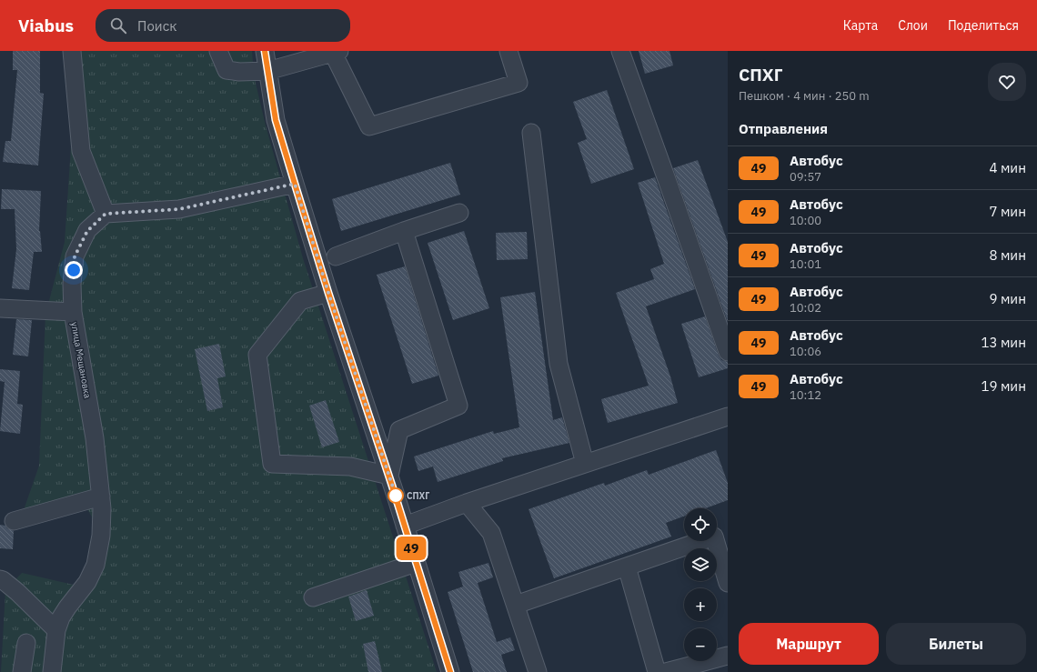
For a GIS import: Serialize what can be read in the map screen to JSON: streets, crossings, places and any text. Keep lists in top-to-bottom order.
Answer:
{
  "streets": {
    "street": ["улица Мещановка"]
  },
  "places": ["СПХГ"],
  "lines": ["bus line 49"],
  "page": {
    "header": "Viabus",
    "search": "Поиск",
    "nav": ["Карта", "Слои", "Поделиться"],
    "on_map": "49",
    "heading": [
      ["СПХГ", "Пешком · 4 мин · 250 m"],
      "Отправления"
    ],
    "list": [
      {
        "mark": "49",
        "name": "Автобус",
        "note": "09:57",
        "value": "4 мин"
      },
      {
        "mark": "49",
        "name": "Автобус",
        "note": "10:00",
        "value": "7 мин"
      },
      {
        "mark": "49",
        "name": "Автобус",
        "note": "10:01",
        "value": "8 мин"
      },
      {
        "mark": "49",
        "name": "Автобус",
        "note": "10:02",
        "value": "9 мин"
      },
      {
        "mark": "49",
        "name": "Автобус",
        "note": "10:06",
        "value": "13 мин"
      },
      {
        "mark": "49",
        "name": "Автобус",
        "note": "10:12",
        "value": "19 мин"
      }
    ],
    "map_buttons": ["+", "−"],
    "buttons": ["Маршрут", "Билеты"]
  }
}
